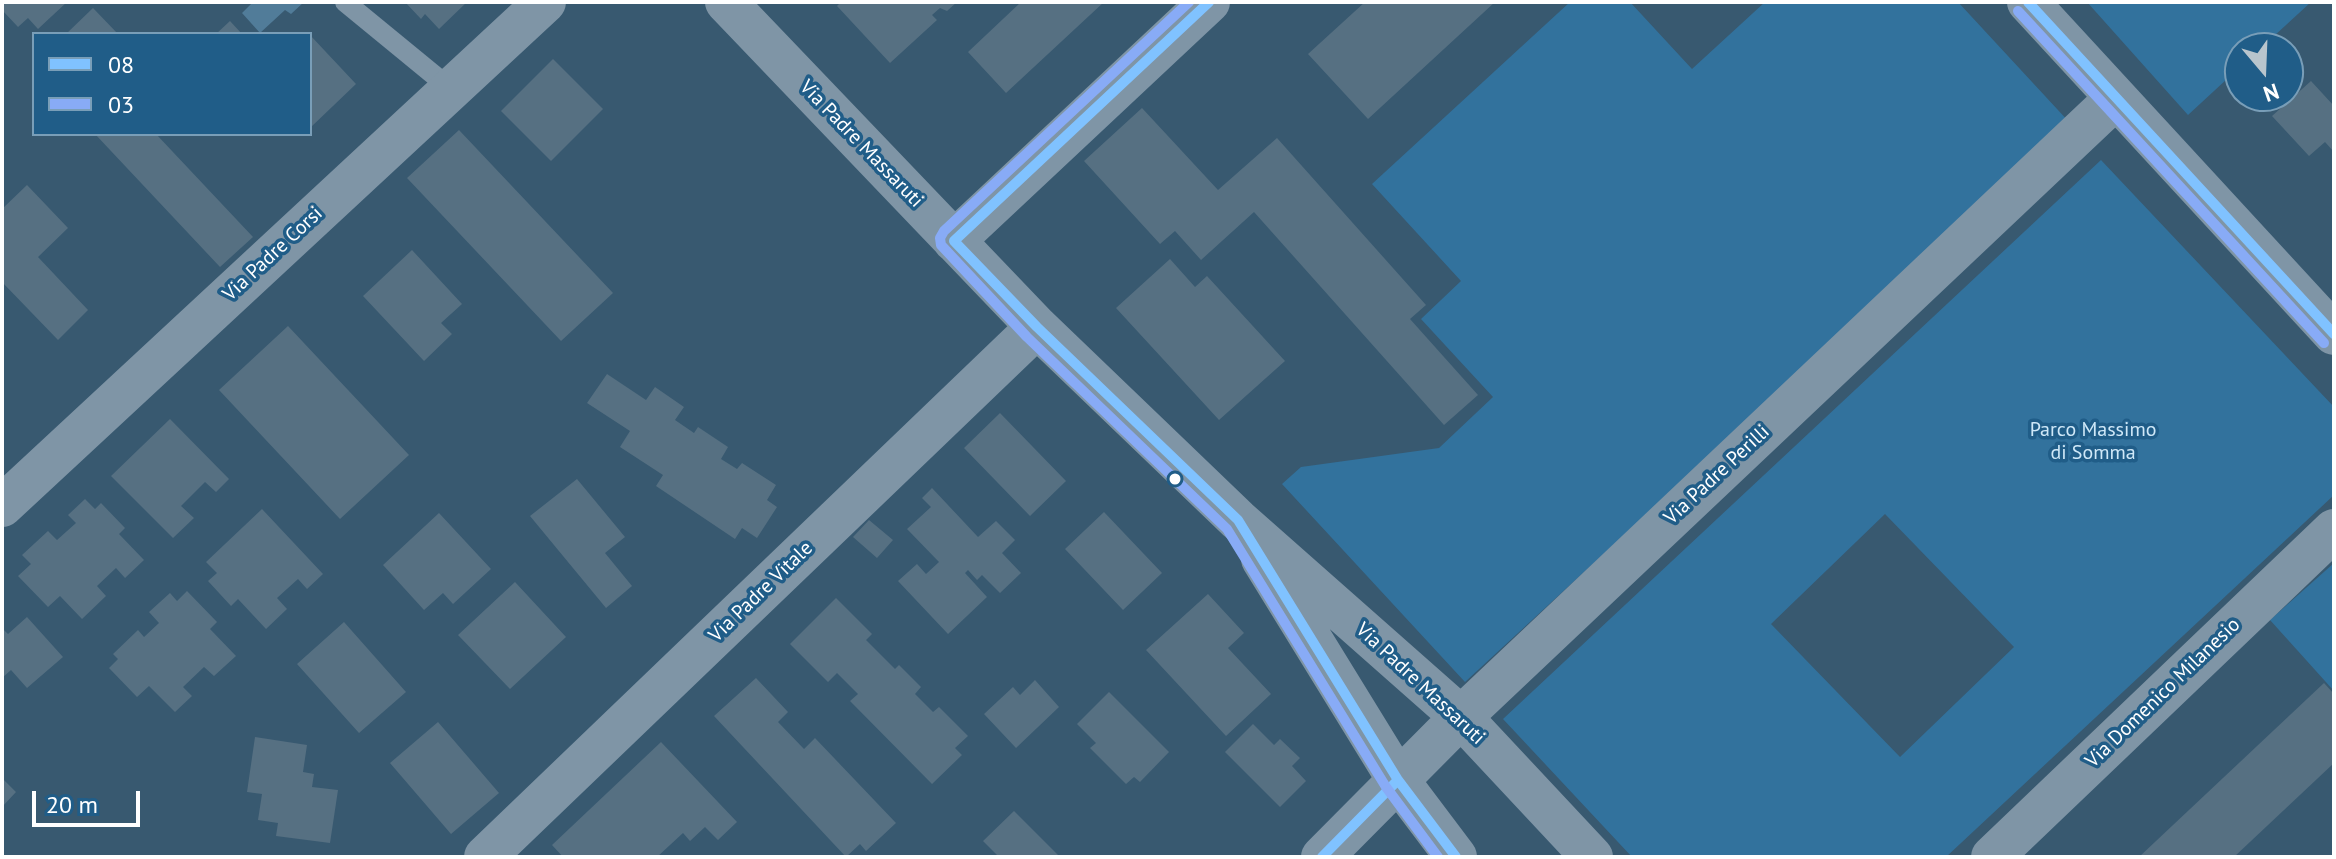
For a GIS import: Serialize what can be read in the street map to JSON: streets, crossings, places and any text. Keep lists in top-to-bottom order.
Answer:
{
  "streets": {
    "street": [
      "Via Padre Massaruti",
      "Via Padre Corsi",
      "Via Padre Perilli",
      "Via Padre Vitale",
      "Via Domenico Milanesio"
    ]
  },
  "crossings": [
    ["Via Padre Massaruti", "Via Padre Perilli"],
    ["Via Padre Massaruti", "Via Padre Vitale"]
  ],
  "parks": ["Parco Massimo di Somma"],
  "lines": ["transit line 08", "transit line 03"],
  "legend": ["08", "03"],
  "scale_bar": "20 m",
  "north": "bottom"
}
